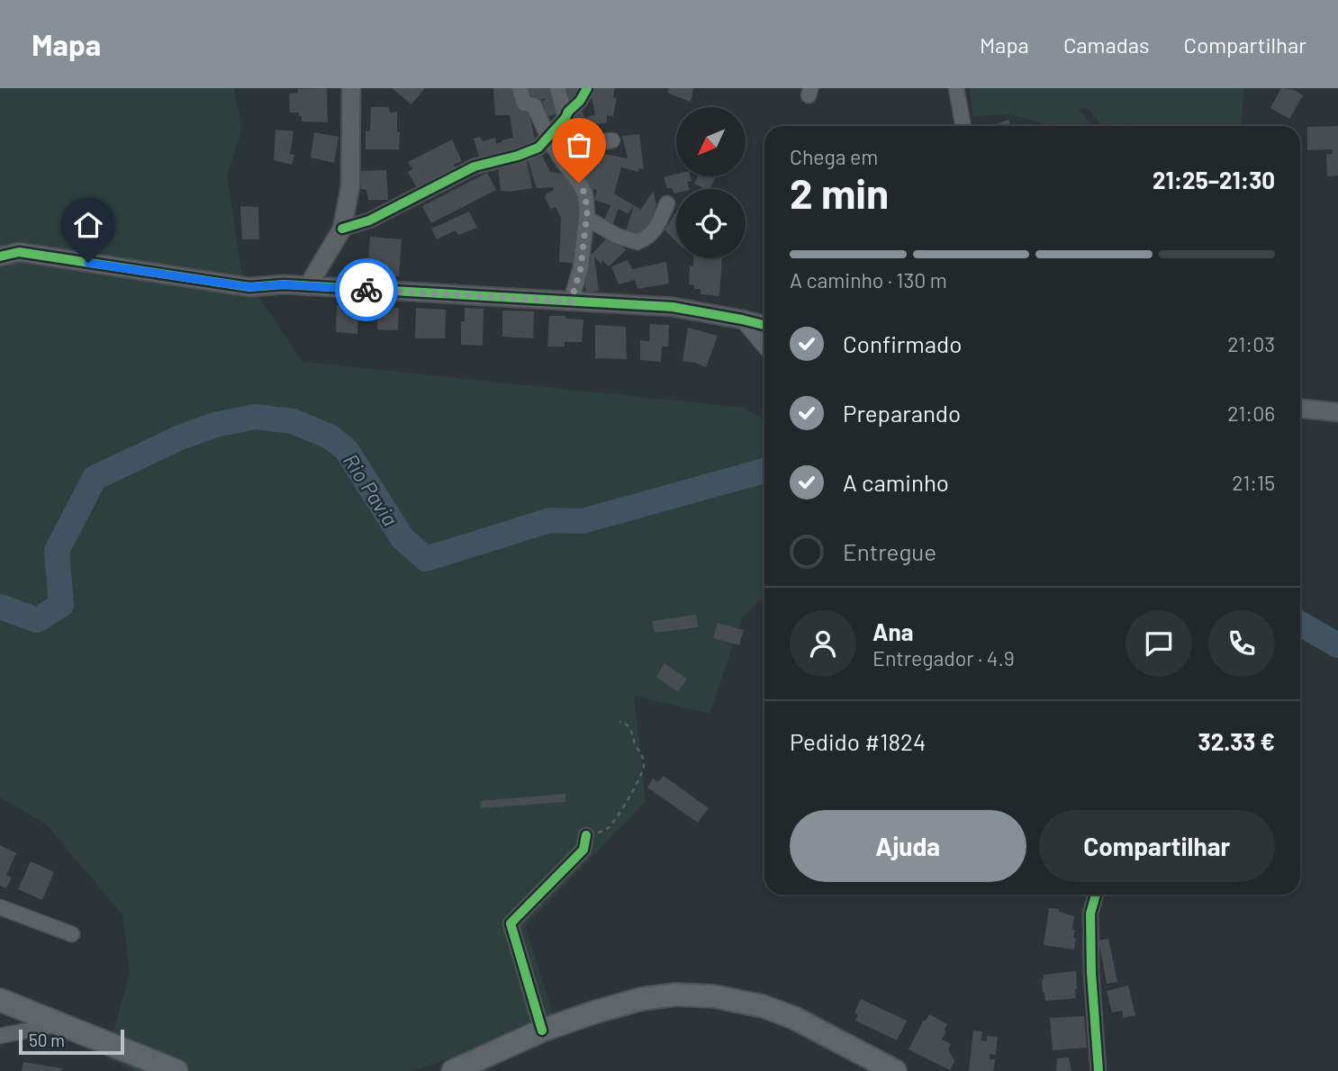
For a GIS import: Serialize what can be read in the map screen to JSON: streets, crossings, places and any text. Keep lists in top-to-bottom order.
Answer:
{
  "water": ["Rio Pavia"],
  "scale_bar": "50 m",
  "north": "bottom left",
  "page": {
    "header": "Mapa",
    "nav": ["Mapa", "Camadas", "Compartilhar"],
    "heading": ["2 min", "Chega em", "21:25–21:30"],
    "panel": [
      "Ana",
      "Entregador · 4.9",
      "Pedido #1824",
      "32.33 €"
    ],
    "bar": "A caminho · 130 m",
    "list": [
      ["Confirmado", "21:03"],
      ["Preparando", "21:06"],
      ["A caminho", "21:15"],
      "Entregue"
    ],
    "buttons": ["Ajuda", "Compartilhar"],
    "scale": "50 m"
  }
}
